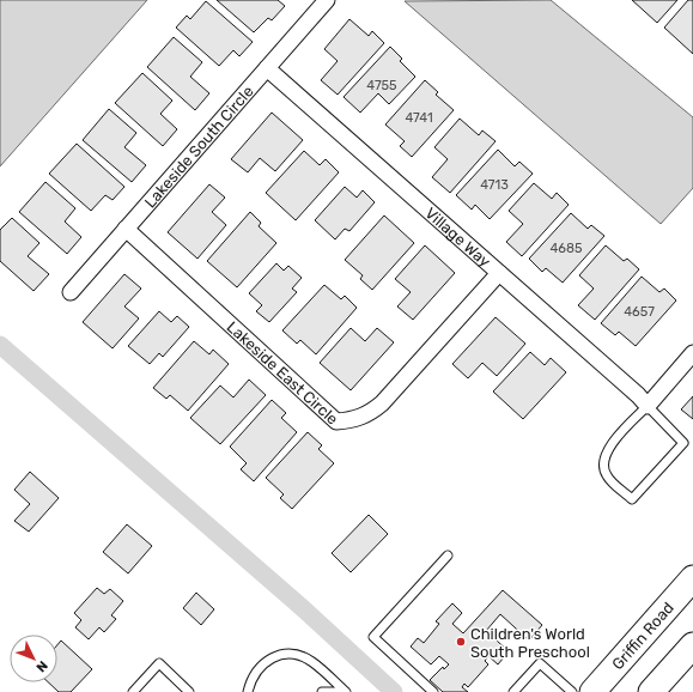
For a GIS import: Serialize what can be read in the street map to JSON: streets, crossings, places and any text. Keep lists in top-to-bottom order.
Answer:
{
  "streets": {
    "main road": ["Griffin Road"],
    "street": ["Lakeside South Circle", "Village Way", "Lakeside East Circle"]
  },
  "crossings": [
    ["Lakeside South Circle", "Village Way"],
    ["Lakeside South Circle", "Lakeside East Circle"],
    ["Village Way", "Lakeside East Circle"]
  ],
  "places": ["Children's World South Preschool"],
  "house_numbers": [
    "4755",
    "4741",
    "4713",
    "4685",
    "4657"
  ],
  "north": "bottom right"
}
